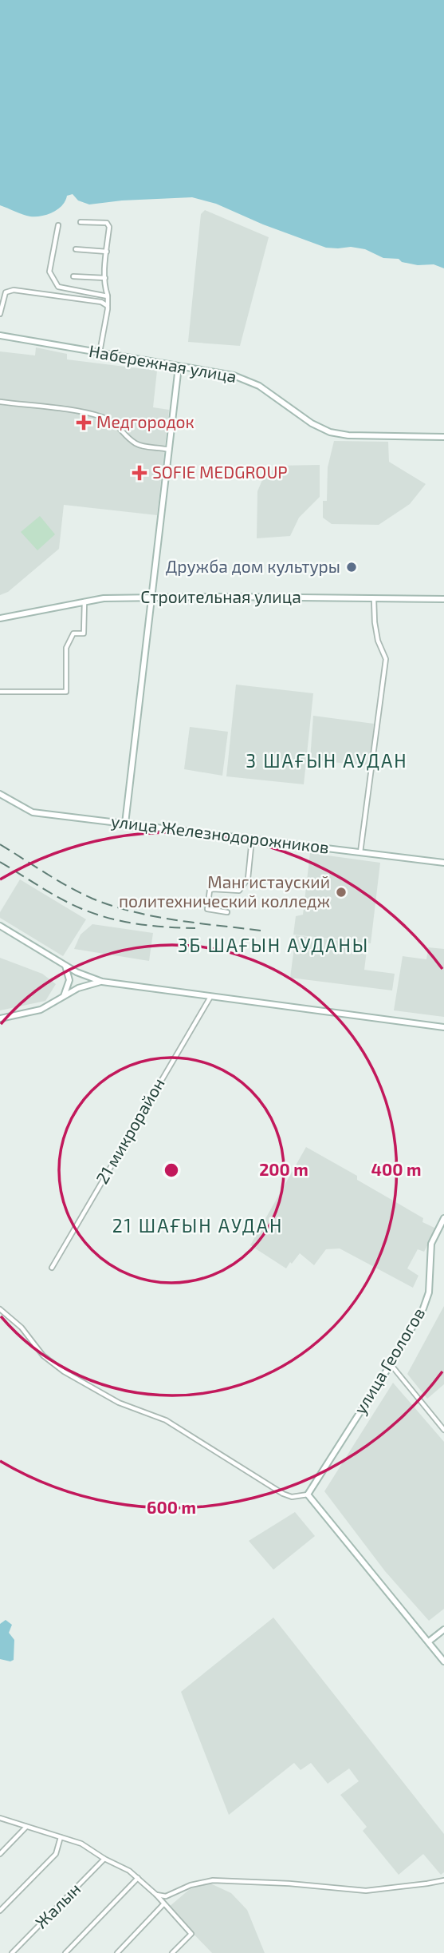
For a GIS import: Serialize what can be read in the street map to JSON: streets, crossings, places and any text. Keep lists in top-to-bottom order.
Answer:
{
  "streets": {
    "street": [
      "Набережная улица",
      "Строительная улица",
      "улица Железнодорожников",
      "21 микрорайон",
      "улица Геологов",
      "Жалын"
    ]
  },
  "districts": ["3 ШАҒЫН АУДАН", "3Б ШАҒЫН АУДАНЫ", "21 ШАҒЫН АУДАН"],
  "places": {
    "health": ["Медгородок", "SOFIE MEDGROUP"],
    "other": ["Дружба дом культуры", "Мангистауский политехнический колледж"]
  },
  "rings": ["200 m", "400 m", "600 m"]
}
